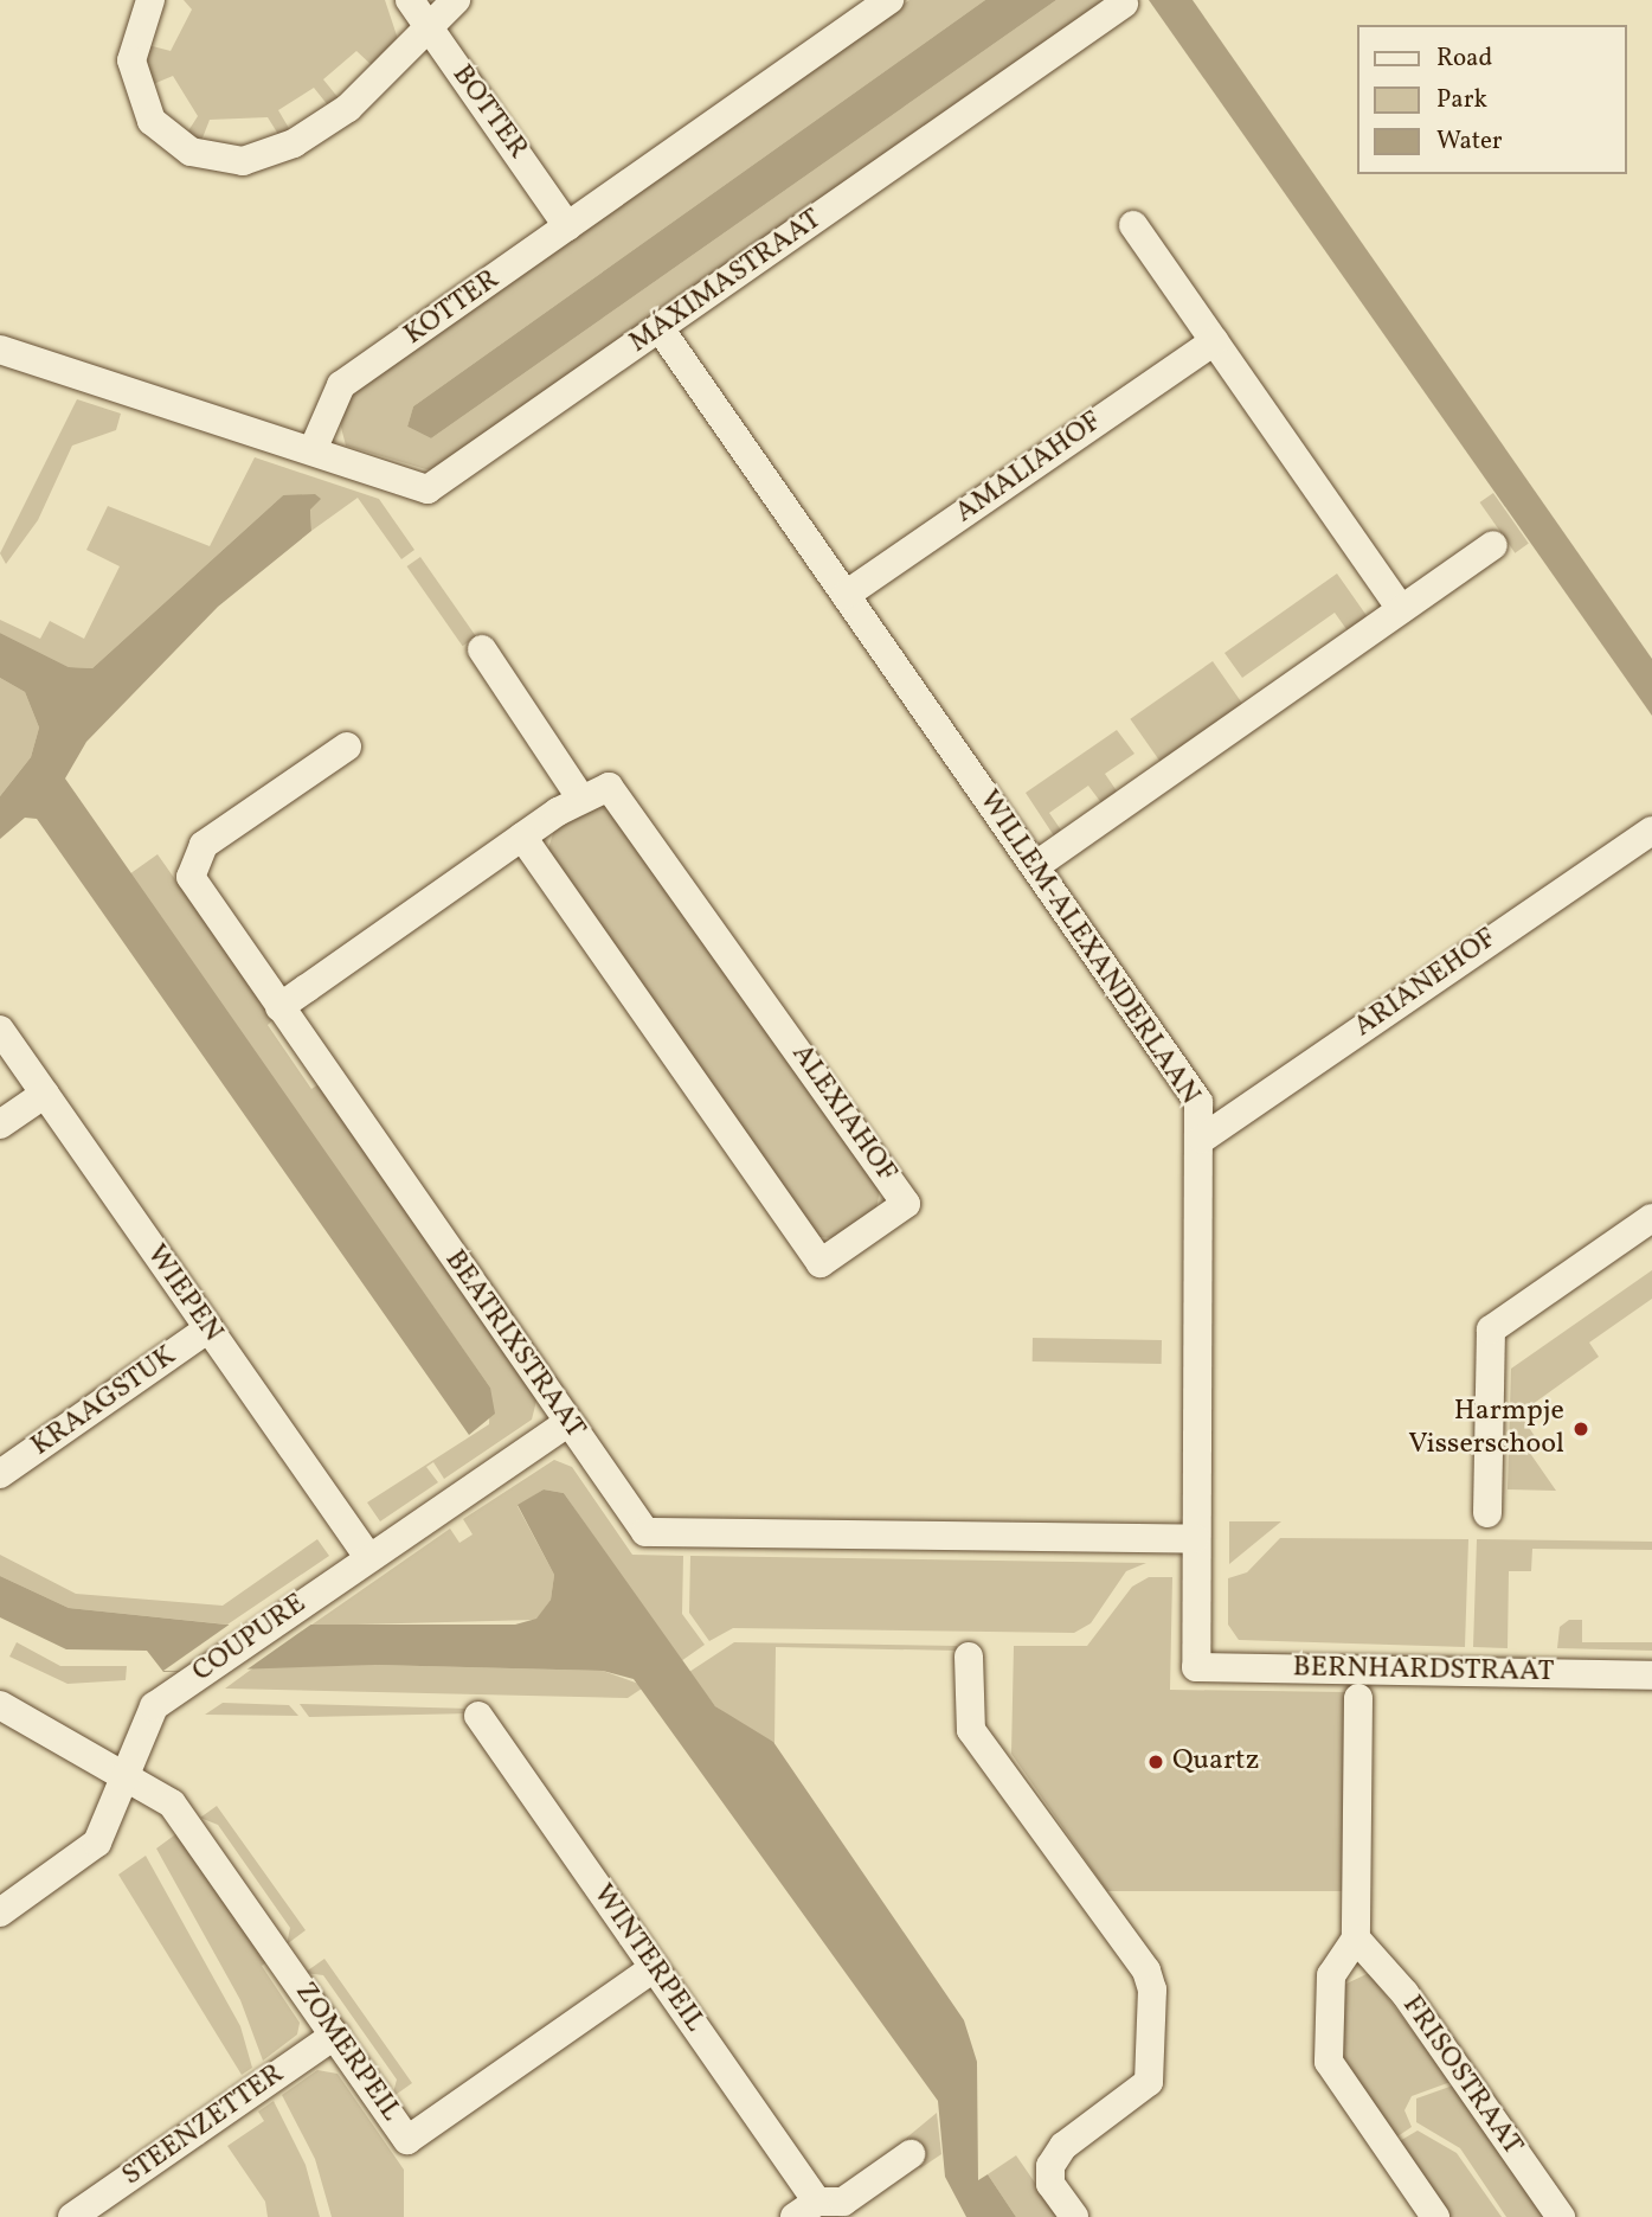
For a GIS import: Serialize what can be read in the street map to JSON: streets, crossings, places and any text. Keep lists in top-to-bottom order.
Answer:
{
  "streets": {
    "street": [
      "BOTTER",
      "MÁXIMASTRAAT",
      "KOTTER",
      "AMALIAHOF",
      "WILLEM-ALEXANDERLAAN",
      "ARIANEHOF",
      "ALEXIAHOF",
      "WIEPEN",
      "BEATRIXSTRAAT",
      "KRAAGSTUK",
      "COUPURE",
      "BERNHARDSTRAAT",
      "WINTERPEIL",
      "ZOMERPEIL",
      "FRISOSTRAAT",
      "STEENZETTER"
    ]
  },
  "crossings": [
    ["BOTTER", "KOTTER"],
    ["MÁXIMASTRAAT", "KOTTER"],
    ["MÁXIMASTRAAT", "WILLEM-ALEXANDERLAAN"],
    ["AMALIAHOF", "WILLEM-ALEXANDERLAAN"],
    ["WILLEM-ALEXANDERLAAN", "ARIANEHOF"],
    ["WILLEM-ALEXANDERLAAN", "BEATRIXSTRAAT"],
    ["WILLEM-ALEXANDERLAAN", "BERNHARDSTRAAT"],
    ["ALEXIAHOF", "BEATRIXSTRAAT"],
    ["WIEPEN", "KRAAGSTUK"],
    ["WIEPEN", "COUPURE"],
    ["BEATRIXSTRAAT", "COUPURE"],
    ["COUPURE", "ZOMERPEIL"],
    ["WINTERPEIL", "ZOMERPEIL"],
    ["ZOMERPEIL", "STEENZETTER"]
  ],
  "places": ["Harmpje Visserschool", "Quartz"],
  "legend": ["Road", "Park", "Water"]
}
